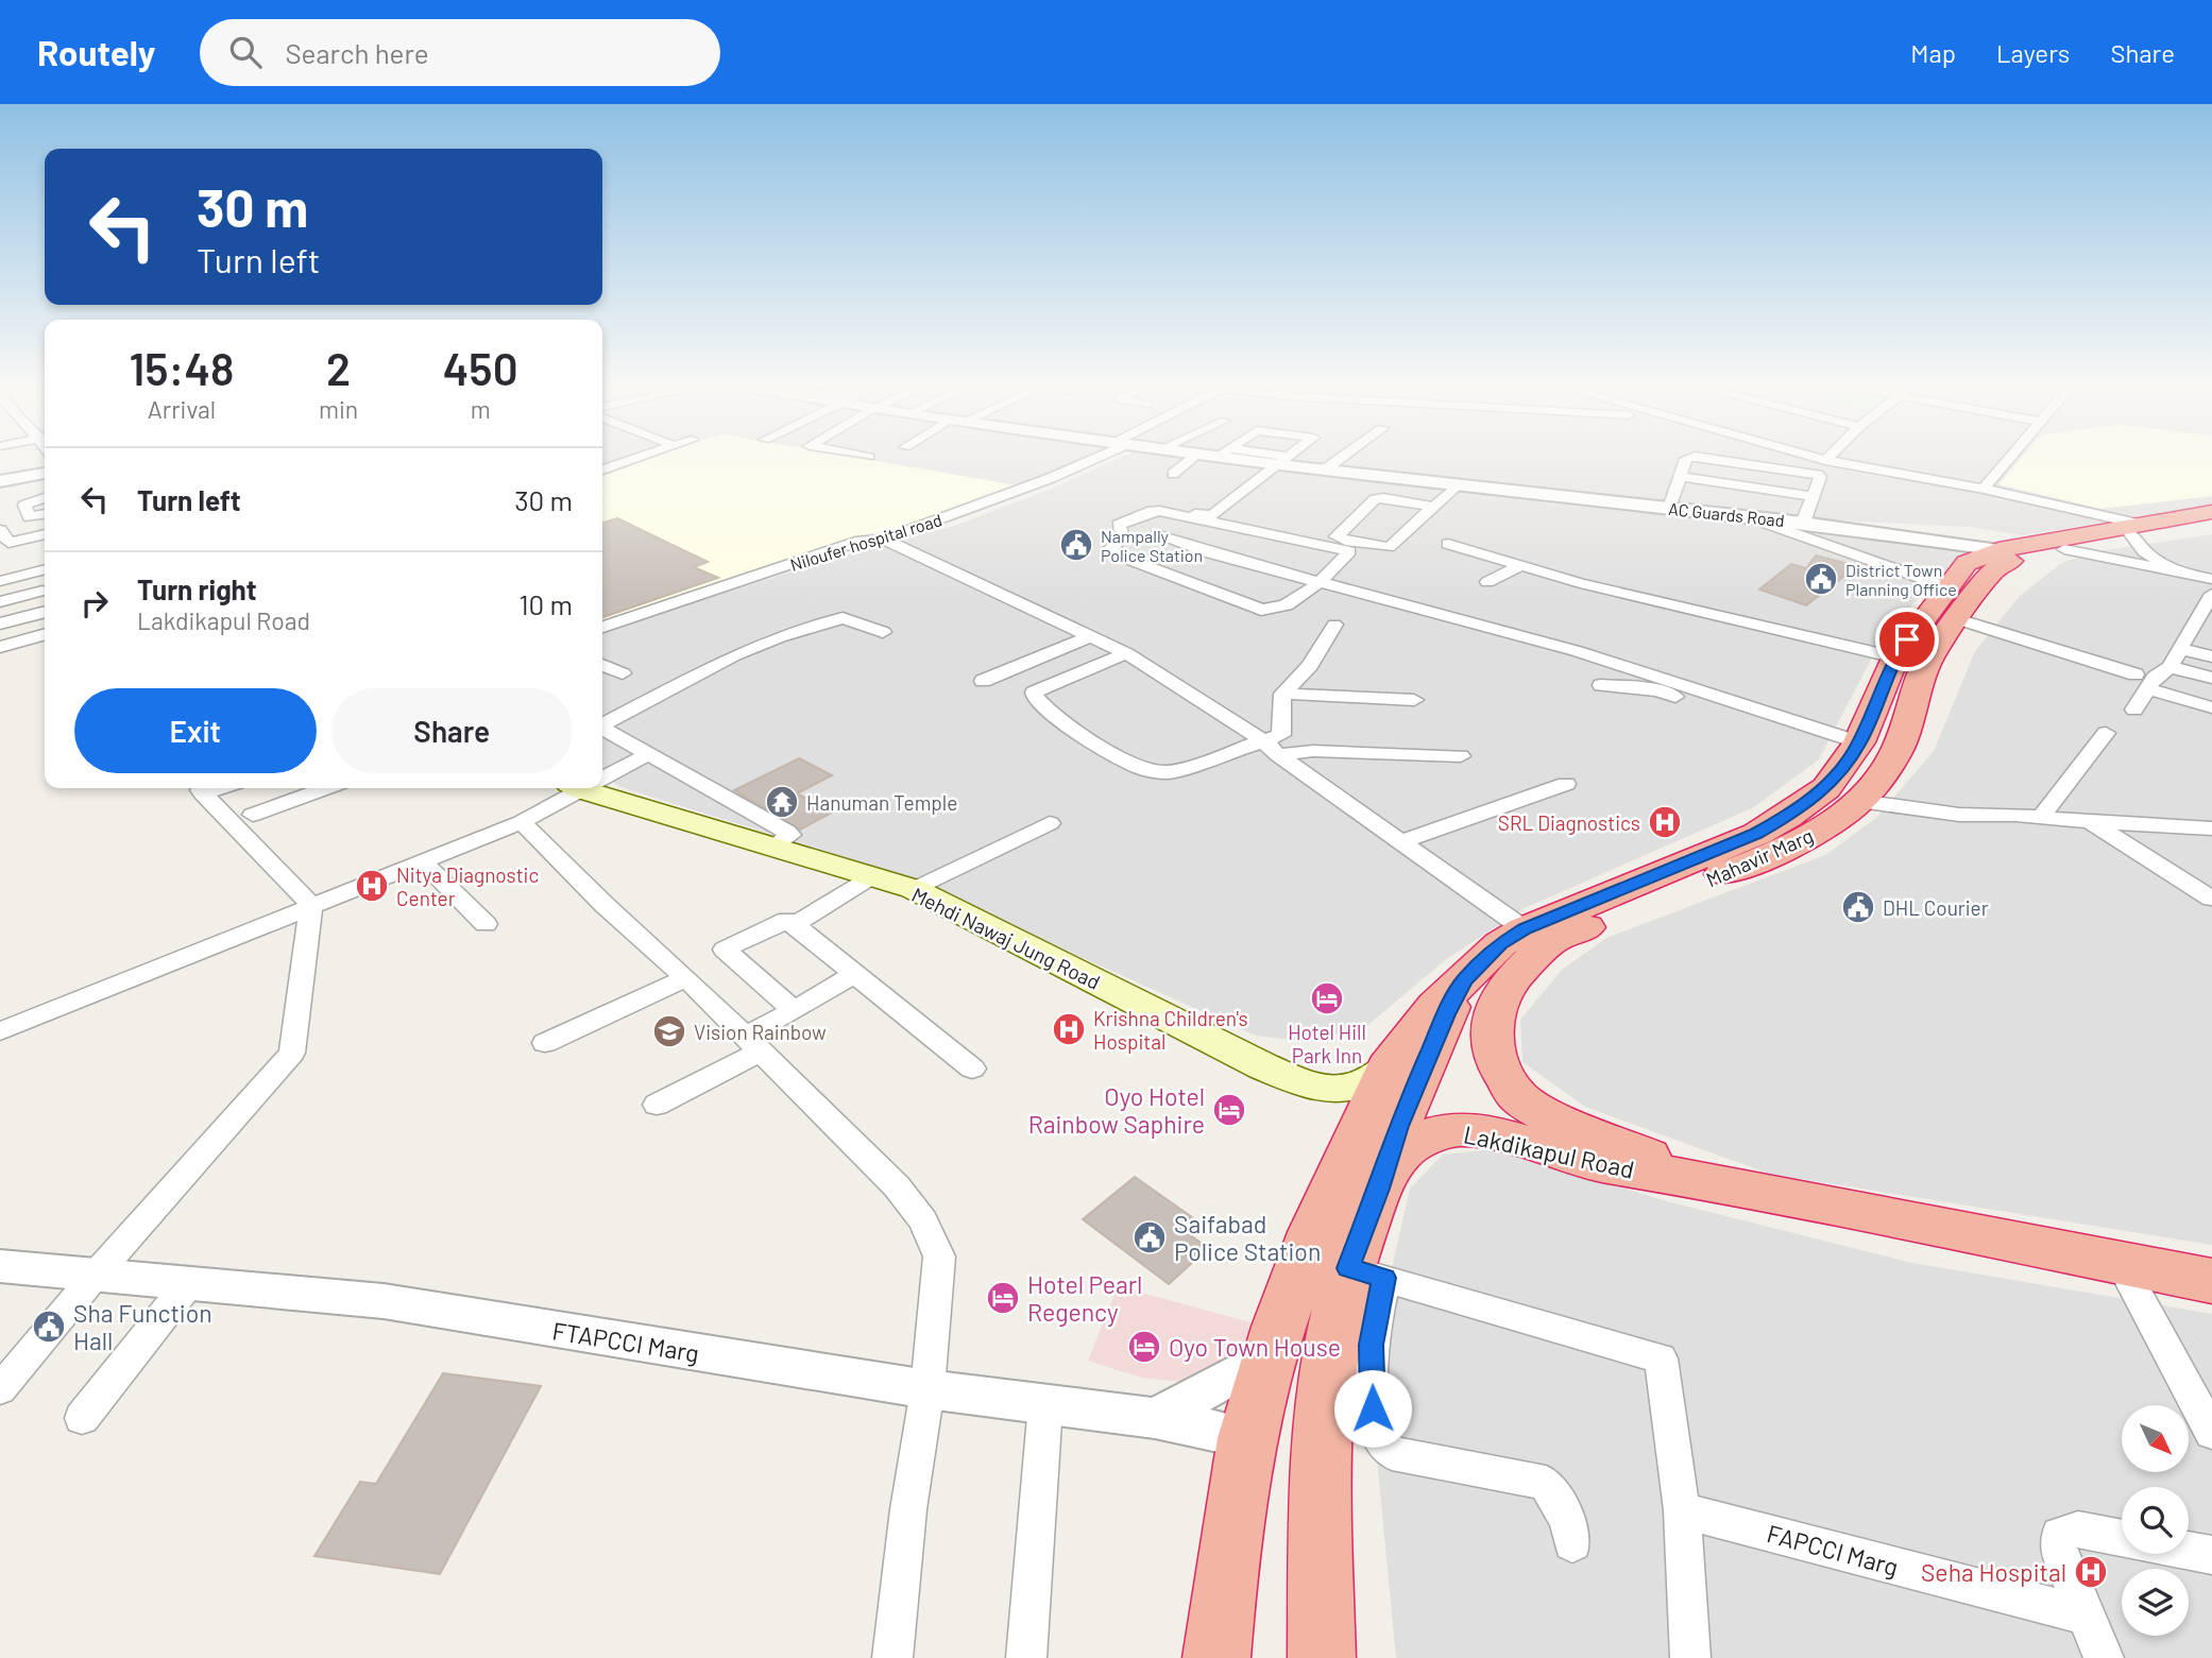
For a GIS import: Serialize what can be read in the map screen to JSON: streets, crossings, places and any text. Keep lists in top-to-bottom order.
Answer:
{
  "streets": {
    "highway": ["Mahavir Marg", "Lakdikapul Road"],
    "main road": ["Mehdi Nawaj Jung Road"],
    "street": [
      "AC Guards Road",
      "Niloufer hospital road",
      "FTAPCCI Marg",
      "FAPCCI Marg"
    ]
  },
  "crossings": [
    ["AC Guards Road", "Mahavir Marg"],
    ["Mahavir Marg", "Lakdikapul Road"],
    ["Lakdikapul Road", "FTAPCCI Marg"]
  ],
  "places": {
    "public building": [
      "Nampally Police Station",
      "District Town Planning Office",
      "DHL Courier",
      "Saifabad Police Station",
      "Sha Function Hall"
    ],
    "temple": ["Hanuman Temple"],
    "hospital": [
      "SRL Diagnostics",
      "Nitya Diagnostic Center",
      "Krishna Children's Hospital",
      "Seha Hospital"
    ],
    "hotel": [
      "Hotel Hill Park Inn",
      "Oyo Hotel Rainbow Saphire",
      "Hotel Pearl Regency",
      "Oyo Town House"
    ],
    "school or university": ["Vision Rainbow"]
  },
  "north": "bottom right",
  "page": {
    "header": "Routely",
    "search": "Search here",
    "nav": ["Map", "Layers", "Share"],
    "turn": ["30 m", "Turn left"],
    "eta": [
      "15:48",
      "Arrival",
      "2",
      "min",
      "450",
      "m"
    ],
    "list": [
      {
        "name": "Turn left",
        "value": "30 m"
      },
      {
        "name": "Turn right",
        "note": "Lakdikapul Road",
        "value": "10 m"
      }
    ],
    "buttons": ["Exit", "Share"]
  }
}
